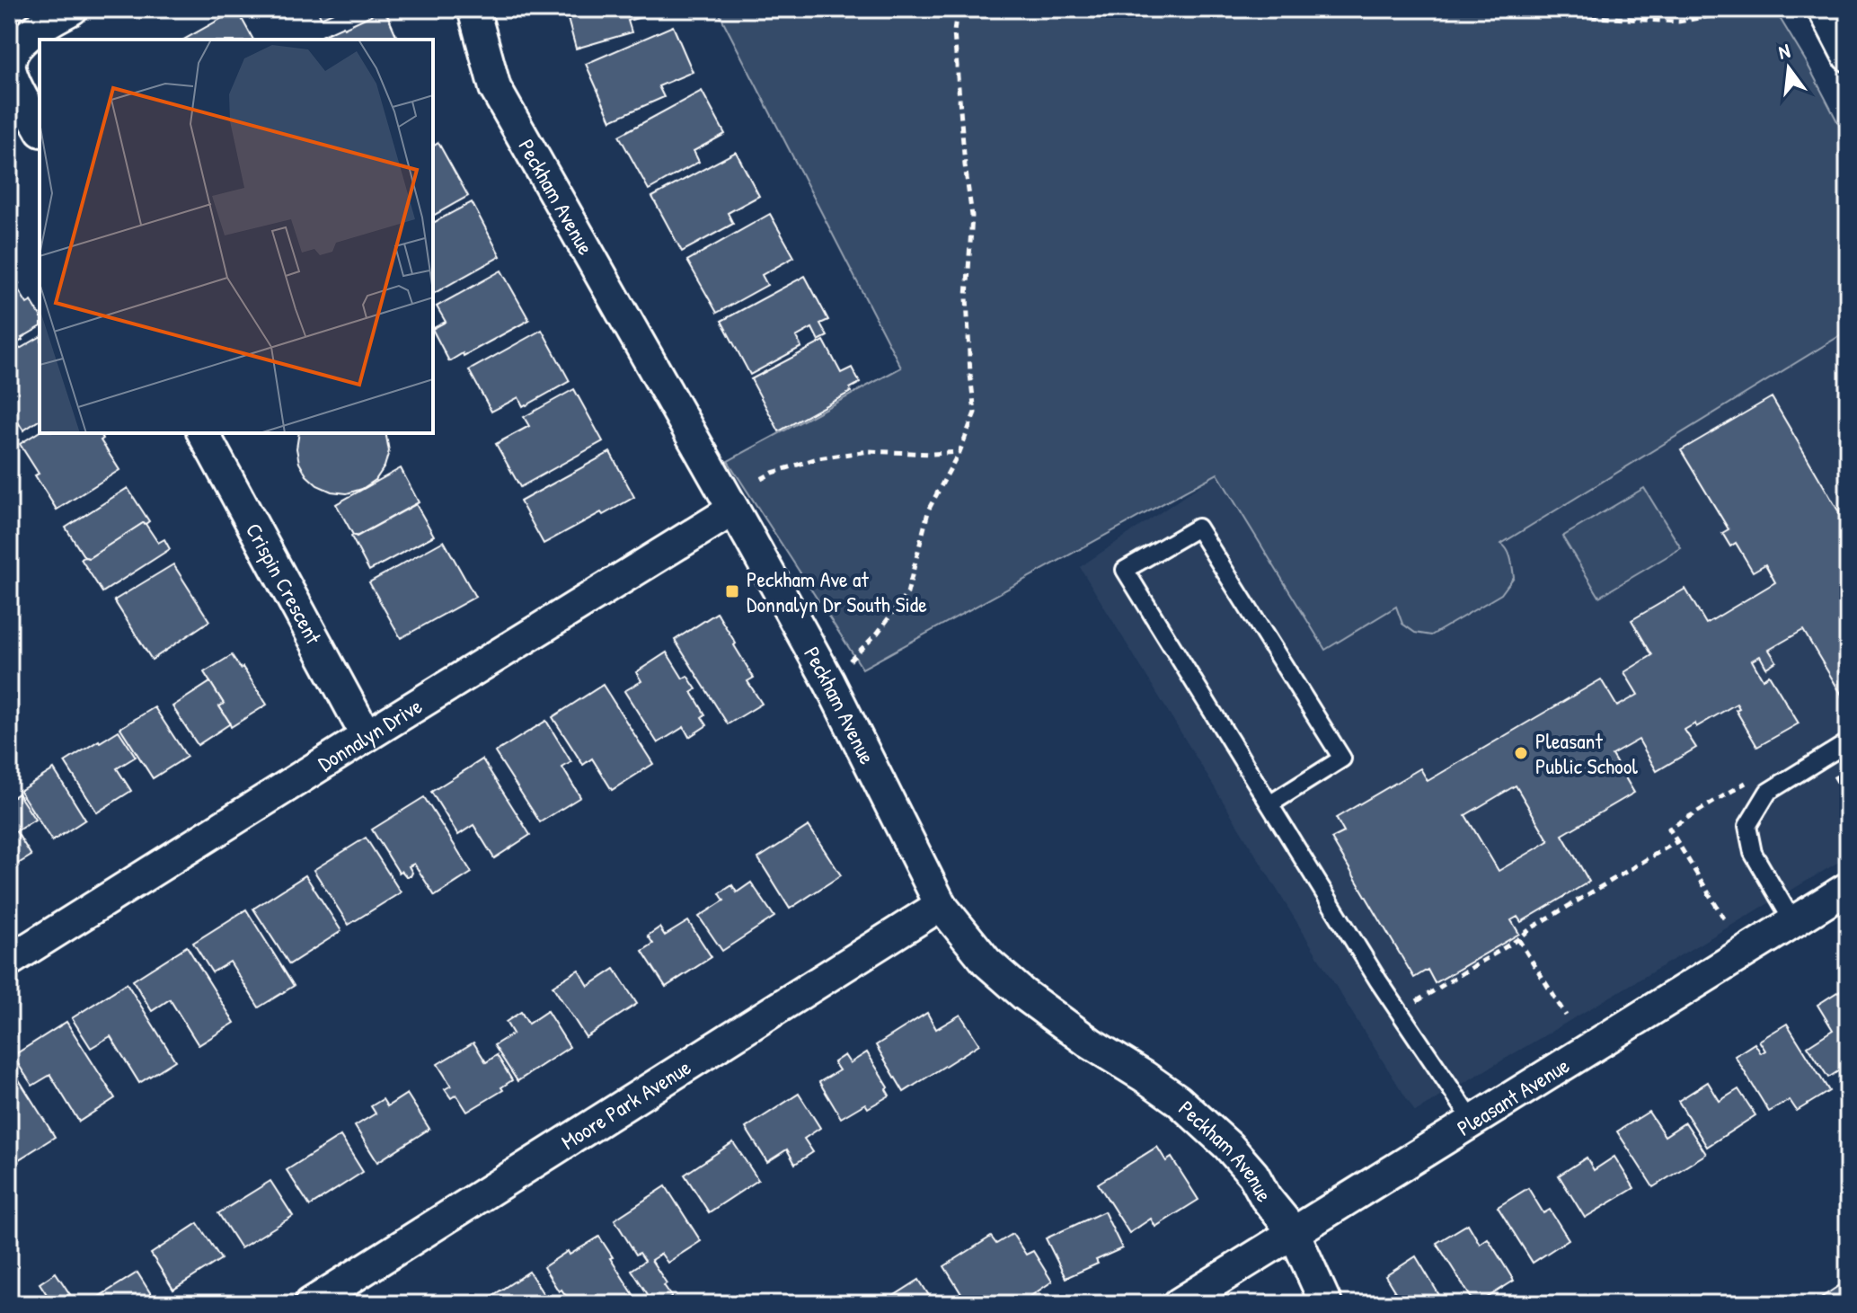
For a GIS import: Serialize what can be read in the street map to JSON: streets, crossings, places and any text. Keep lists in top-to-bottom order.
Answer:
{
  "streets": {
    "street": [
      "Peckham Avenue",
      "Crispin Crescent",
      "Donnalyn Drive",
      "Pleasant Avenue",
      "Moore Park Avenue"
    ]
  },
  "crossings": [
    ["Peckham Avenue", "Donnalyn Drive"],
    ["Peckham Avenue", "Pleasant Avenue"],
    ["Peckham Avenue", "Moore Park Avenue"],
    ["Crispin Crescent", "Donnalyn Drive"]
  ],
  "places": {
    "transit": ["Peckham Ave at Donnalyn Dr South Side"],
    "other": ["Pleasant Public School"]
  },
  "north": "top"
}
